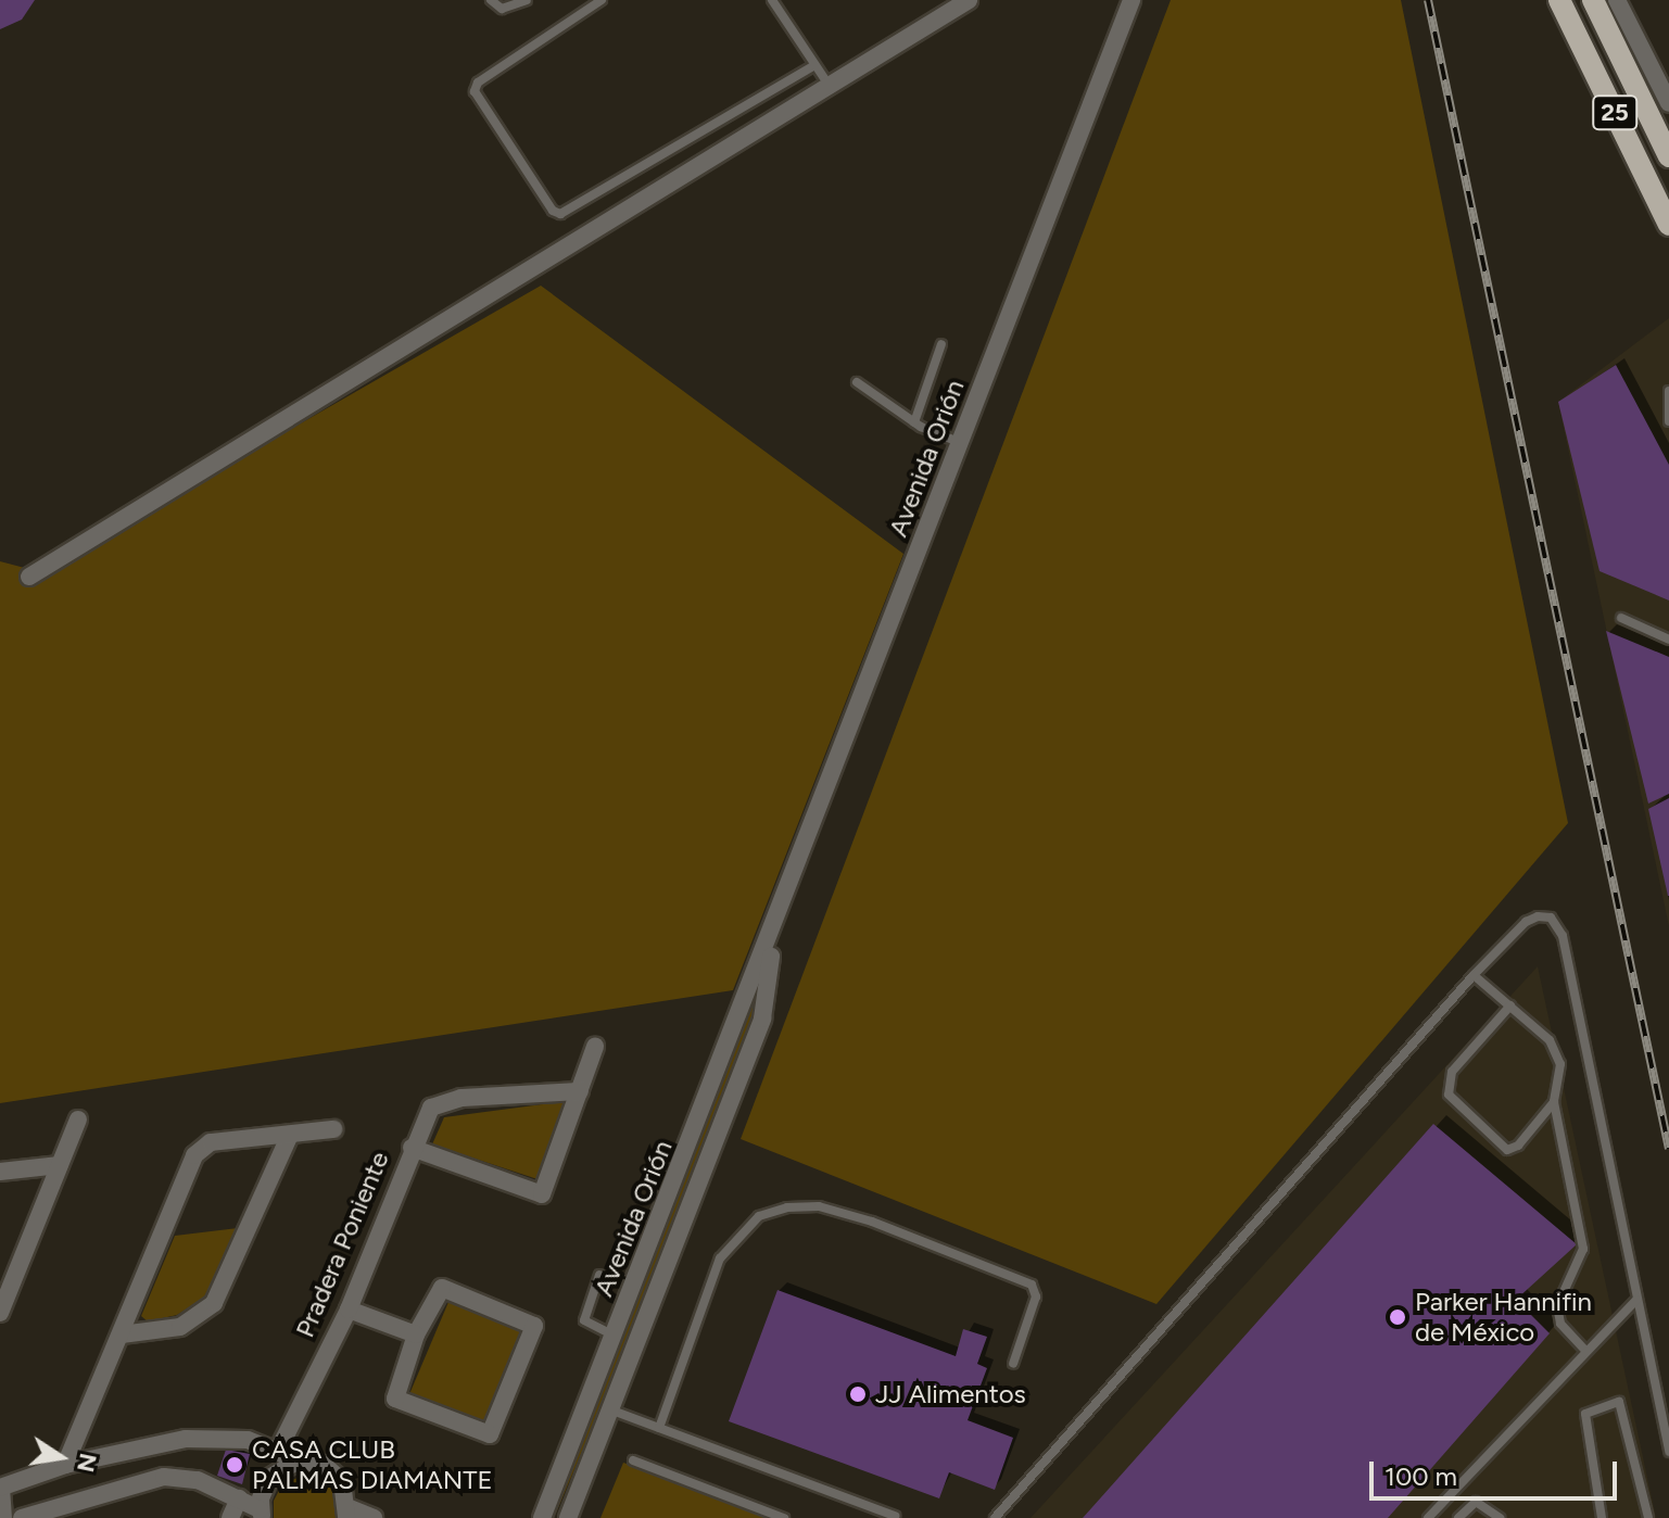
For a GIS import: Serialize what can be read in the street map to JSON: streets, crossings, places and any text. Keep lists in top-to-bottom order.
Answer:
{
  "streets": {
    "main road": ["25"],
    "street": ["Avenida Orión", "Pradera Poniente"]
  },
  "places": ["Parker Hannifin de México", "JJ Alimentos", "CASA CLUB PALMAS DIAMANTE"],
  "scale_bar": "100 m",
  "north": "right"
}
